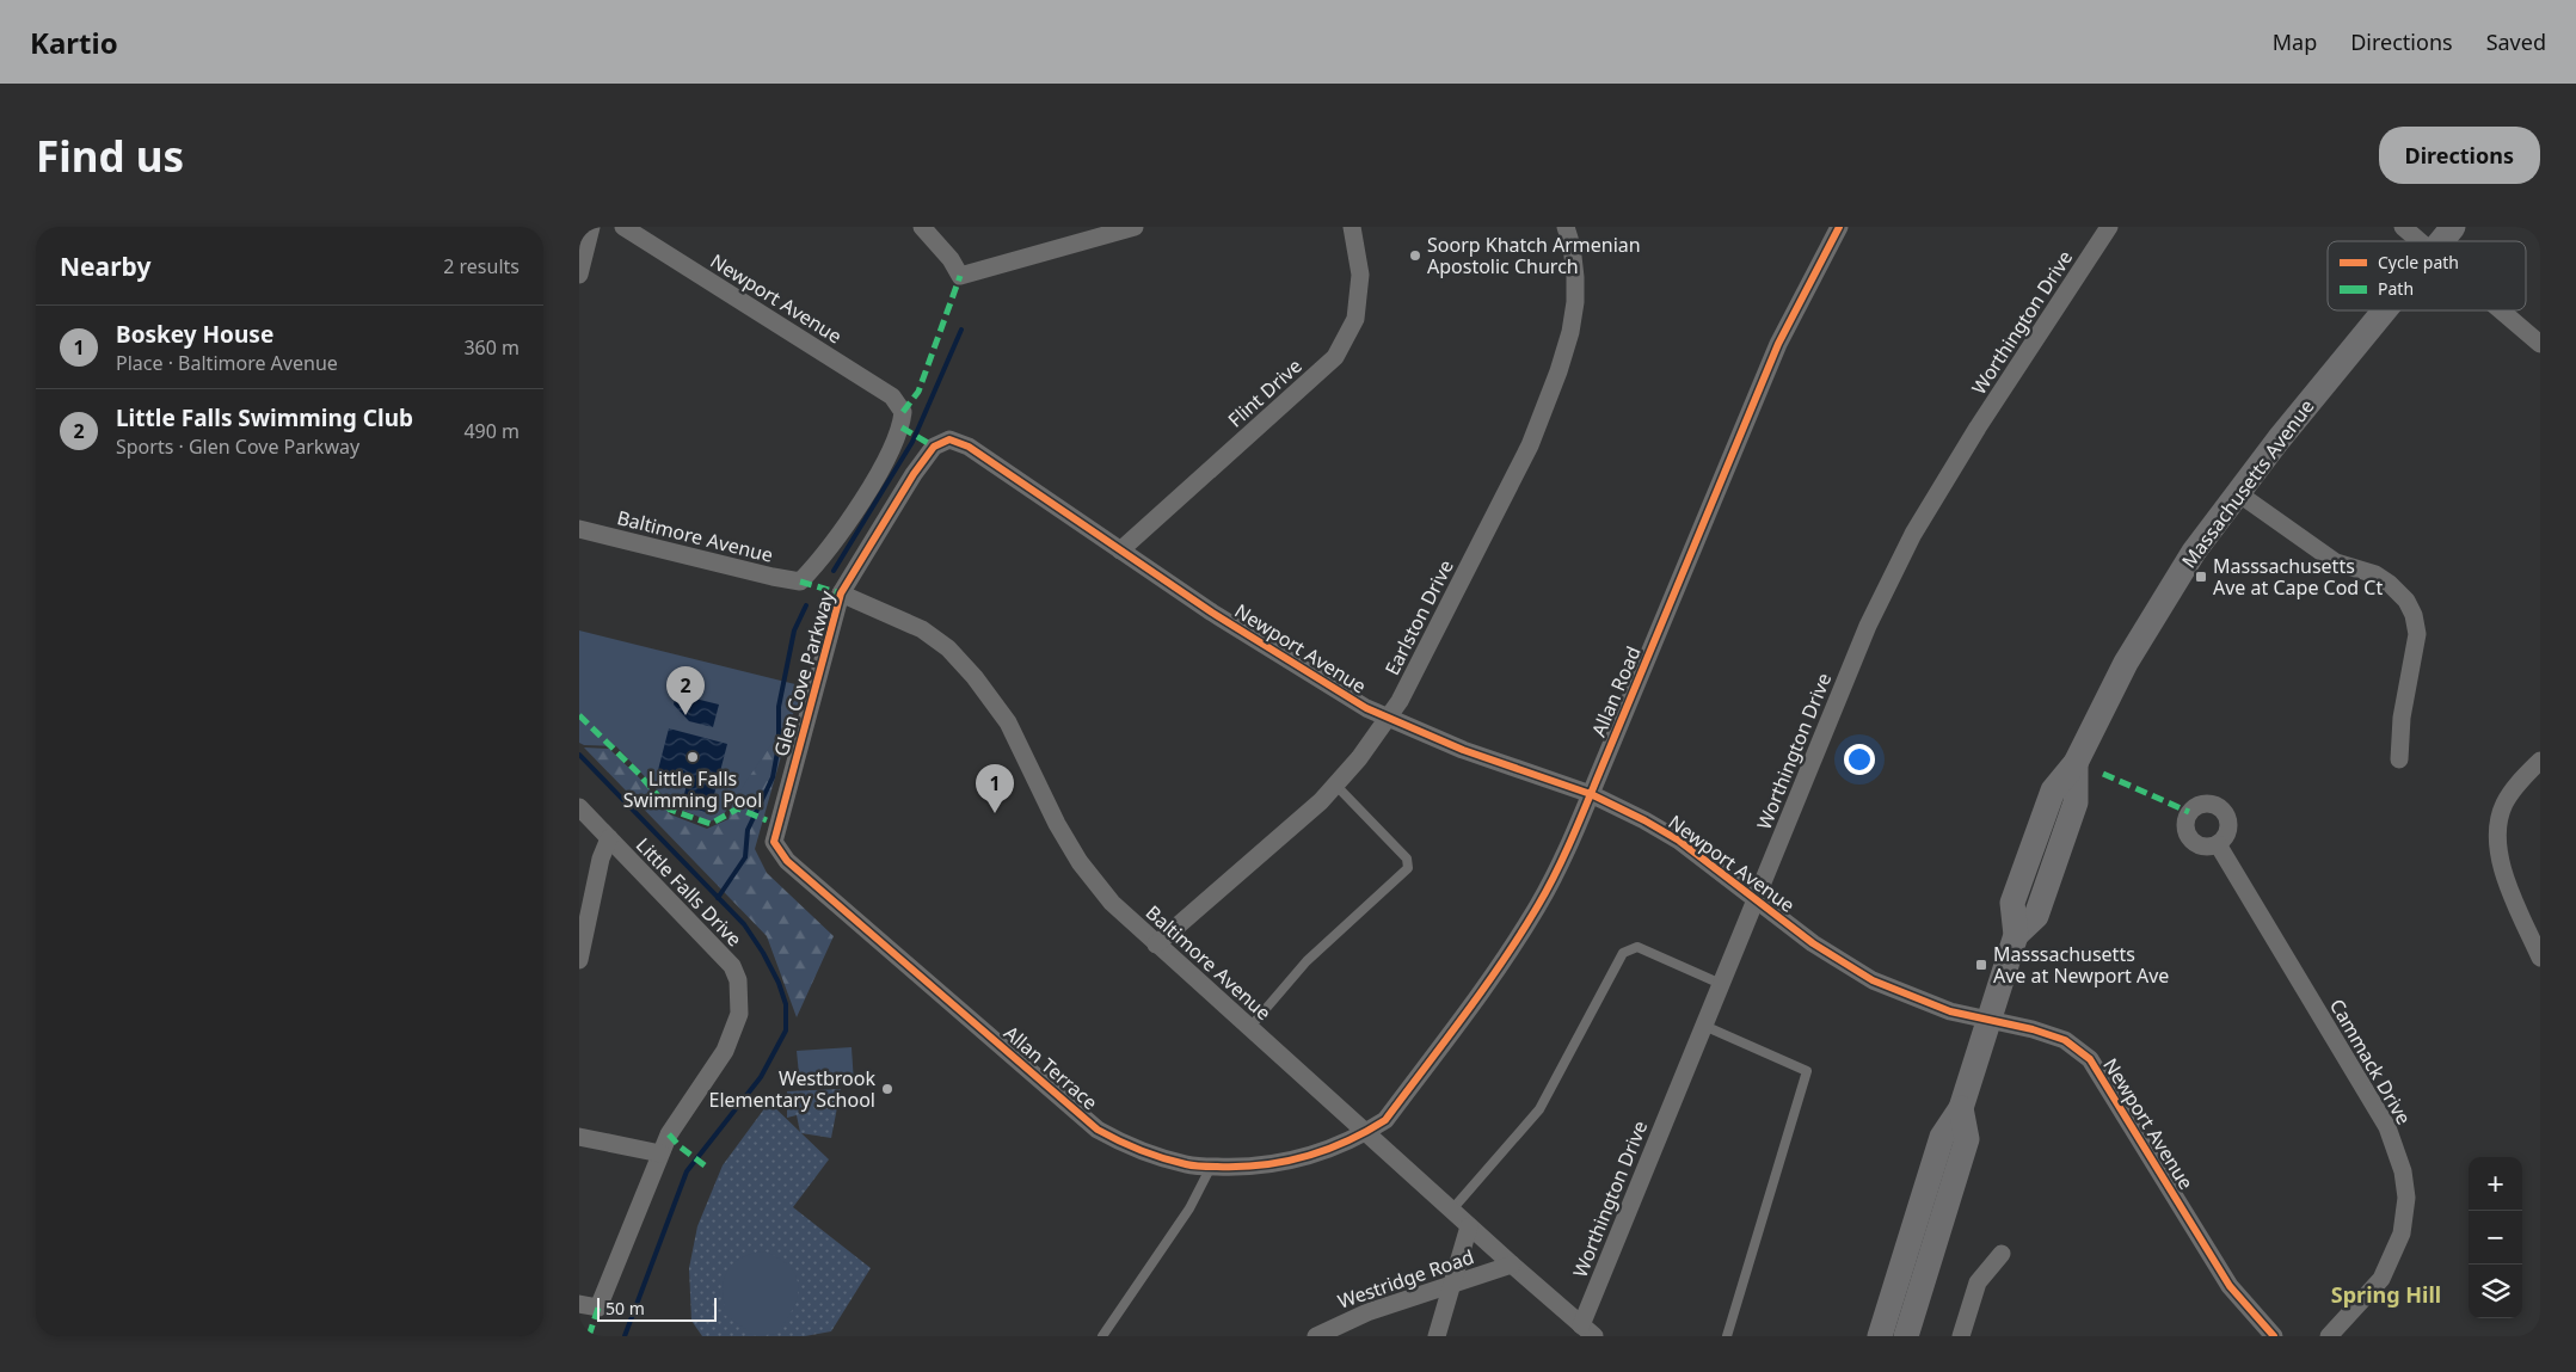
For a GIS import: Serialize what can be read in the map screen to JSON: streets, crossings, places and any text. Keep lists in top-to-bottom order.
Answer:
{
  "streets": {
    "main road": ["Massachusetts Avenue"],
    "street": [
      "Newport Avenue",
      "Worthington Drive",
      "Flint Drive",
      "Baltimore Avenue",
      "Earlston Drive",
      "Glen Cove Parkway",
      "Allan Road",
      "Little Falls Drive",
      "Cammack Drive",
      "Allan Terrace",
      "Westridge Road"
    ]
  },
  "crossings": [
    ["Newport Avenue", "Worthington Drive"],
    ["Newport Avenue", "Flint Drive"],
    ["Newport Avenue", "Massachusetts Avenue"],
    ["Newport Avenue", "Earlston Drive"],
    ["Newport Avenue", "Glen Cove Parkway"],
    ["Newport Avenue", "Allan Road"],
    ["Worthington Drive", "Baltimore Avenue"],
    ["Baltimore Avenue", "Earlston Drive"],
    ["Baltimore Avenue", "Glen Cove Parkway"],
    ["Baltimore Avenue", "Allan Road"],
    ["Baltimore Avenue", "Allan Terrace"],
    ["Baltimore Avenue", "Westridge Road"],
    ["Glen Cove Parkway", "Allan Terrace"],
    ["Allan Road", "Allan Terrace"]
  ],
  "districts": ["Spring Hill"],
  "places": {
    "other": ["Soorp Khatch Armenian Apostolic Church", "Little Falls Swimming Pool", "Westbrook Elementary School"],
    "transit": ["Masssachusetts Ave at Cape Cod Ct", "Masssachusetts Ave at Newport Ave"]
  },
  "legend": ["Cycle path", "Path"],
  "scale_bar": "50 m",
  "page": {
    "header": "Kartio",
    "nav": ["Map", "Directions", "Saved"],
    "buttons": "Directions",
    "title": "Find us",
    "heading": ["Nearby", "2 results"],
    "list": [
      {
        "mark": "1",
        "name": "Boskey House",
        "note": "Place · Baltimore Avenue",
        "value": "360 m"
      },
      {
        "mark": "2",
        "name": "Little Falls Swimming Club",
        "note": "Sports · Glen Cove Parkway",
        "value": "490 m"
      }
    ],
    "pins": ["2", "1"],
    "map_buttons": ["+", "−"],
    "scale": "50 m"
  }
}
